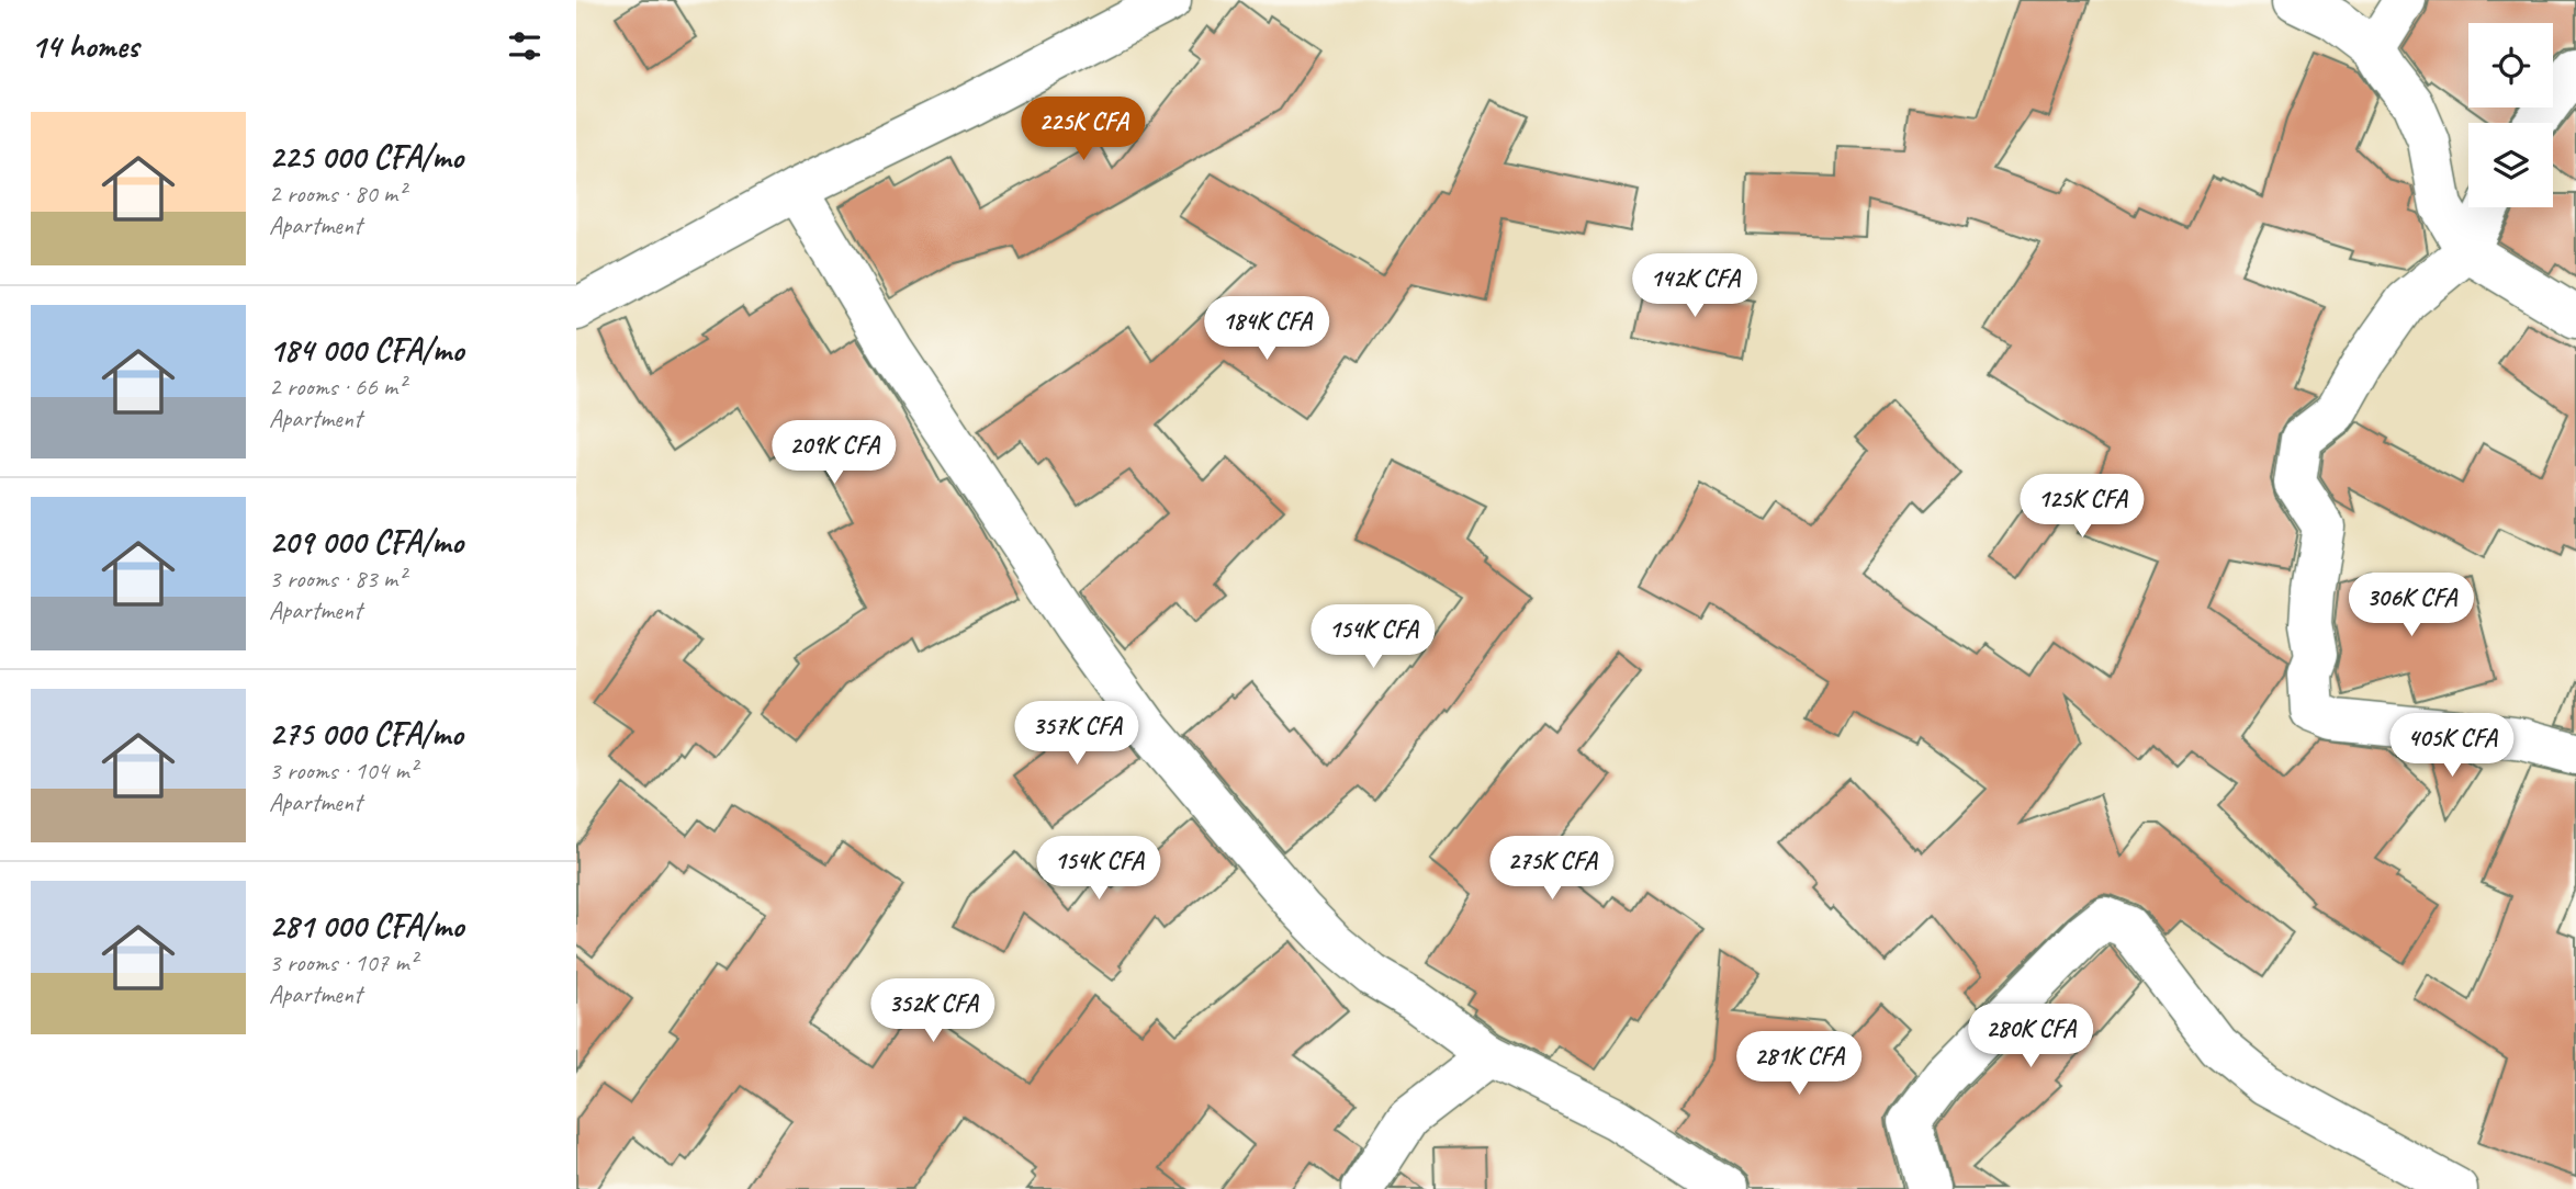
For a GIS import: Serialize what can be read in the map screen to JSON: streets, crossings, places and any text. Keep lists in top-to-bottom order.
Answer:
{
  "page": {
    "heading": "14 homes",
    "list": [
      {
        "name": "225 000 CFA/mo",
        "note": "2 rooms · 80 m² · Apartment"
      },
      {
        "name": "184 000 CFA/mo",
        "note": "2 rooms · 66 m² · Apartment"
      },
      {
        "name": "209 000 CFA/mo",
        "note": "3 rooms · 83 m² · Apartment"
      },
      {
        "name": "275 000 CFA/mo",
        "note": "3 rooms · 104 m² · Apartment"
      },
      {
        "name": "281 000 CFA/mo",
        "note": "3 rooms · 107 m² · Apartment"
      }
    ],
    "price": [
      "225K CFA",
      "142K CFA",
      "184K CFA",
      "209K CFA",
      "125K CFA",
      "306K CFA",
      "154K CFA",
      "357K CFA",
      "405K CFA",
      "154K CFA",
      "275K CFA",
      "352K CFA",
      "280K CFA",
      "281K CFA"
    ]
  }
}
